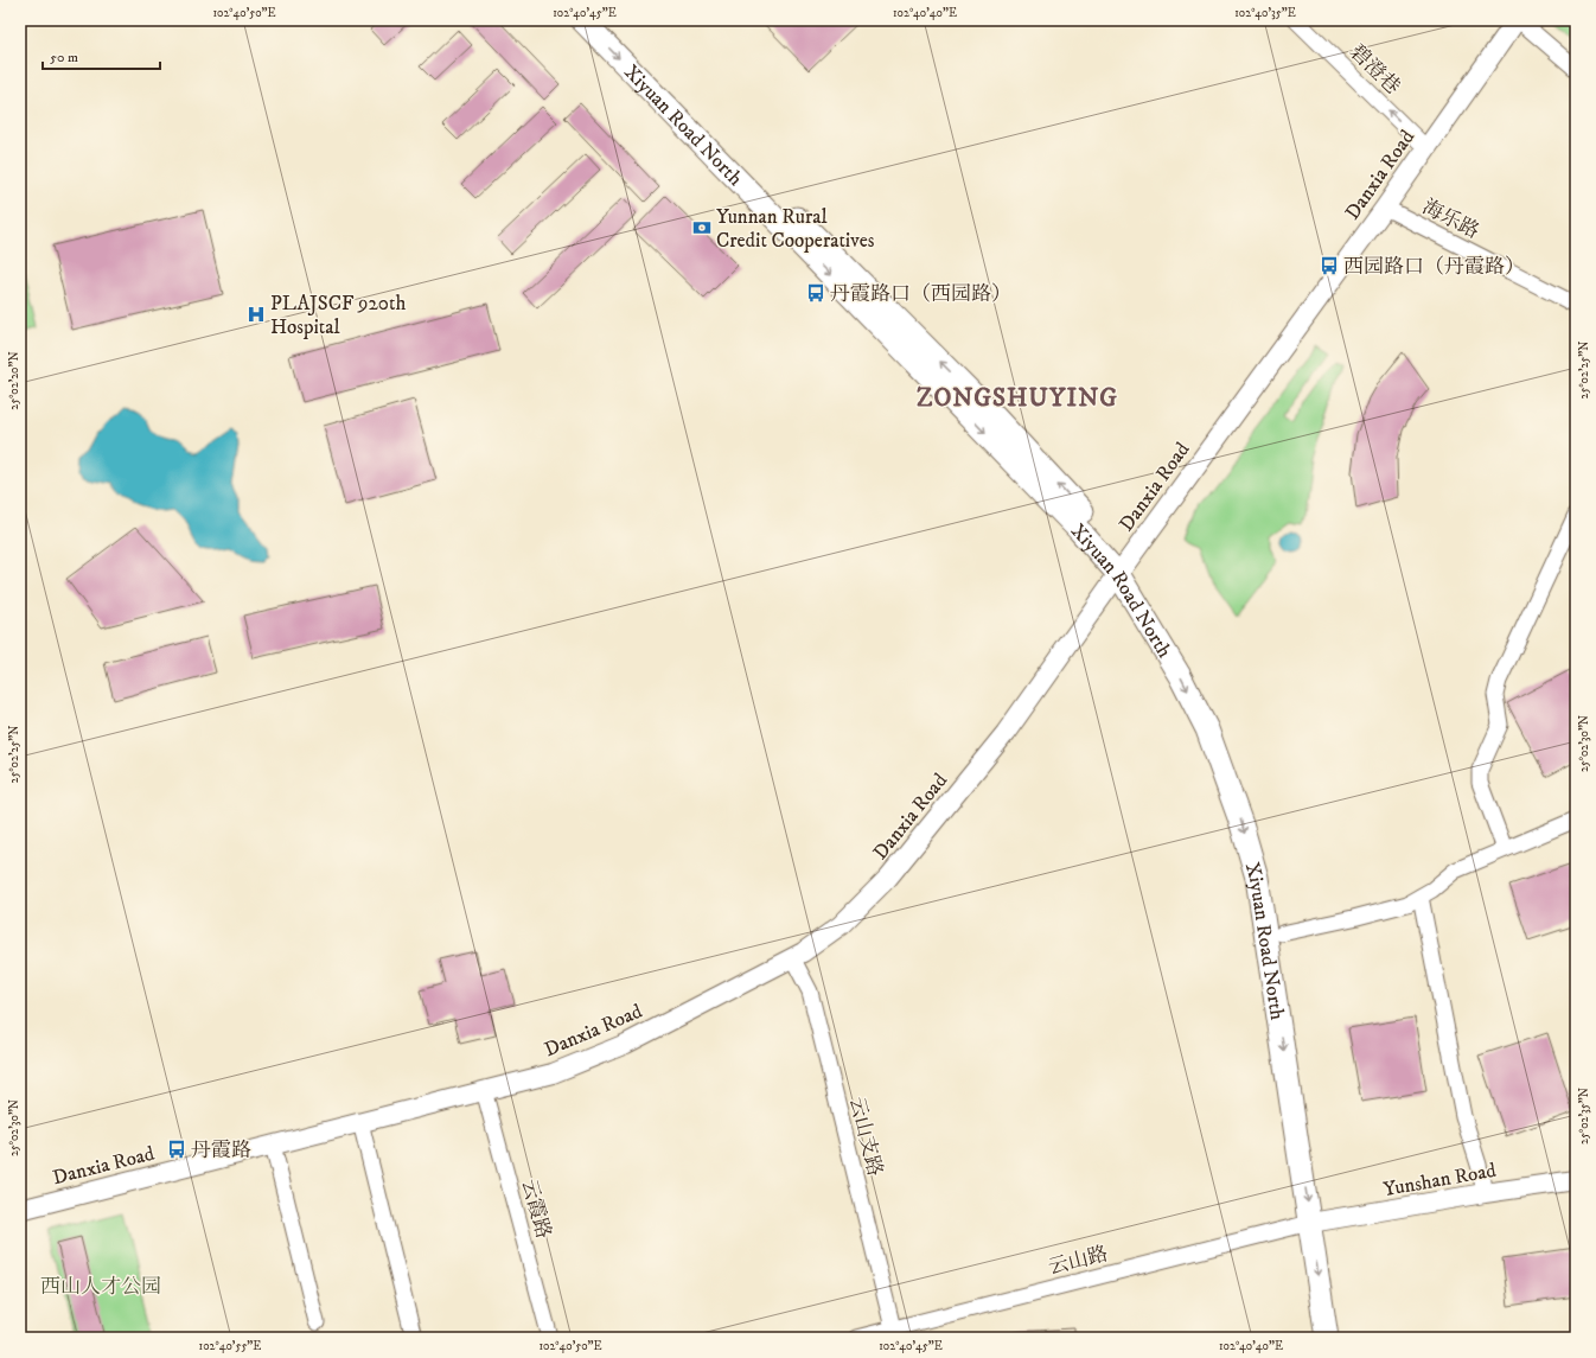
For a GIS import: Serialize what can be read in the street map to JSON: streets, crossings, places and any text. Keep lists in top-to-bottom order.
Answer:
{
  "streets": {
    "main road": ["Xiyuan Road North"],
    "street": [
      "碧澄巷",
      "Danxia Road",
      "海乐路",
      "云山支路",
      "Yunshan Road",
      "云霞路",
      "云山路"
    ]
  },
  "crossings": [
    ["碧澄巷", "Danxia Road"],
    ["Xiyuan Road North", "Danxia Road"],
    ["Xiyuan Road North", "Yunshan Road"],
    ["Xiyuan Road North", "云山路"],
    ["Danxia Road", "海乐路"],
    ["Danxia Road", "云山支路"],
    ["Danxia Road", "云霞路"],
    ["云山支路", "云山路"],
    ["Yunshan Road", "云山路"]
  ],
  "one_way": ["碧澄巷"],
  "districts": ["ZONGSHUYING"],
  "parks": ["西山人才公园"],
  "places": {
    "bank": ["Yunnan Rural Credit Cooperatives"],
    "bus stop": ["西园路口（丹霞路）", "丹霞路口（西园路）", "丹霞路"],
    "hospital": ["PLAJSCF 920th Hospital"]
  },
  "scale_bar": "50 m",
  "coordinates": [
    "102°40'50\"E",
    "102°40'45\"E",
    "102°40'40\"E",
    "102°40'35\"E",
    "25°02'25\"N",
    "25°02'20\"N",
    "25°02'30\"N",
    "25°02'35\"N",
    "102°40'55\"E"
  ]
}
